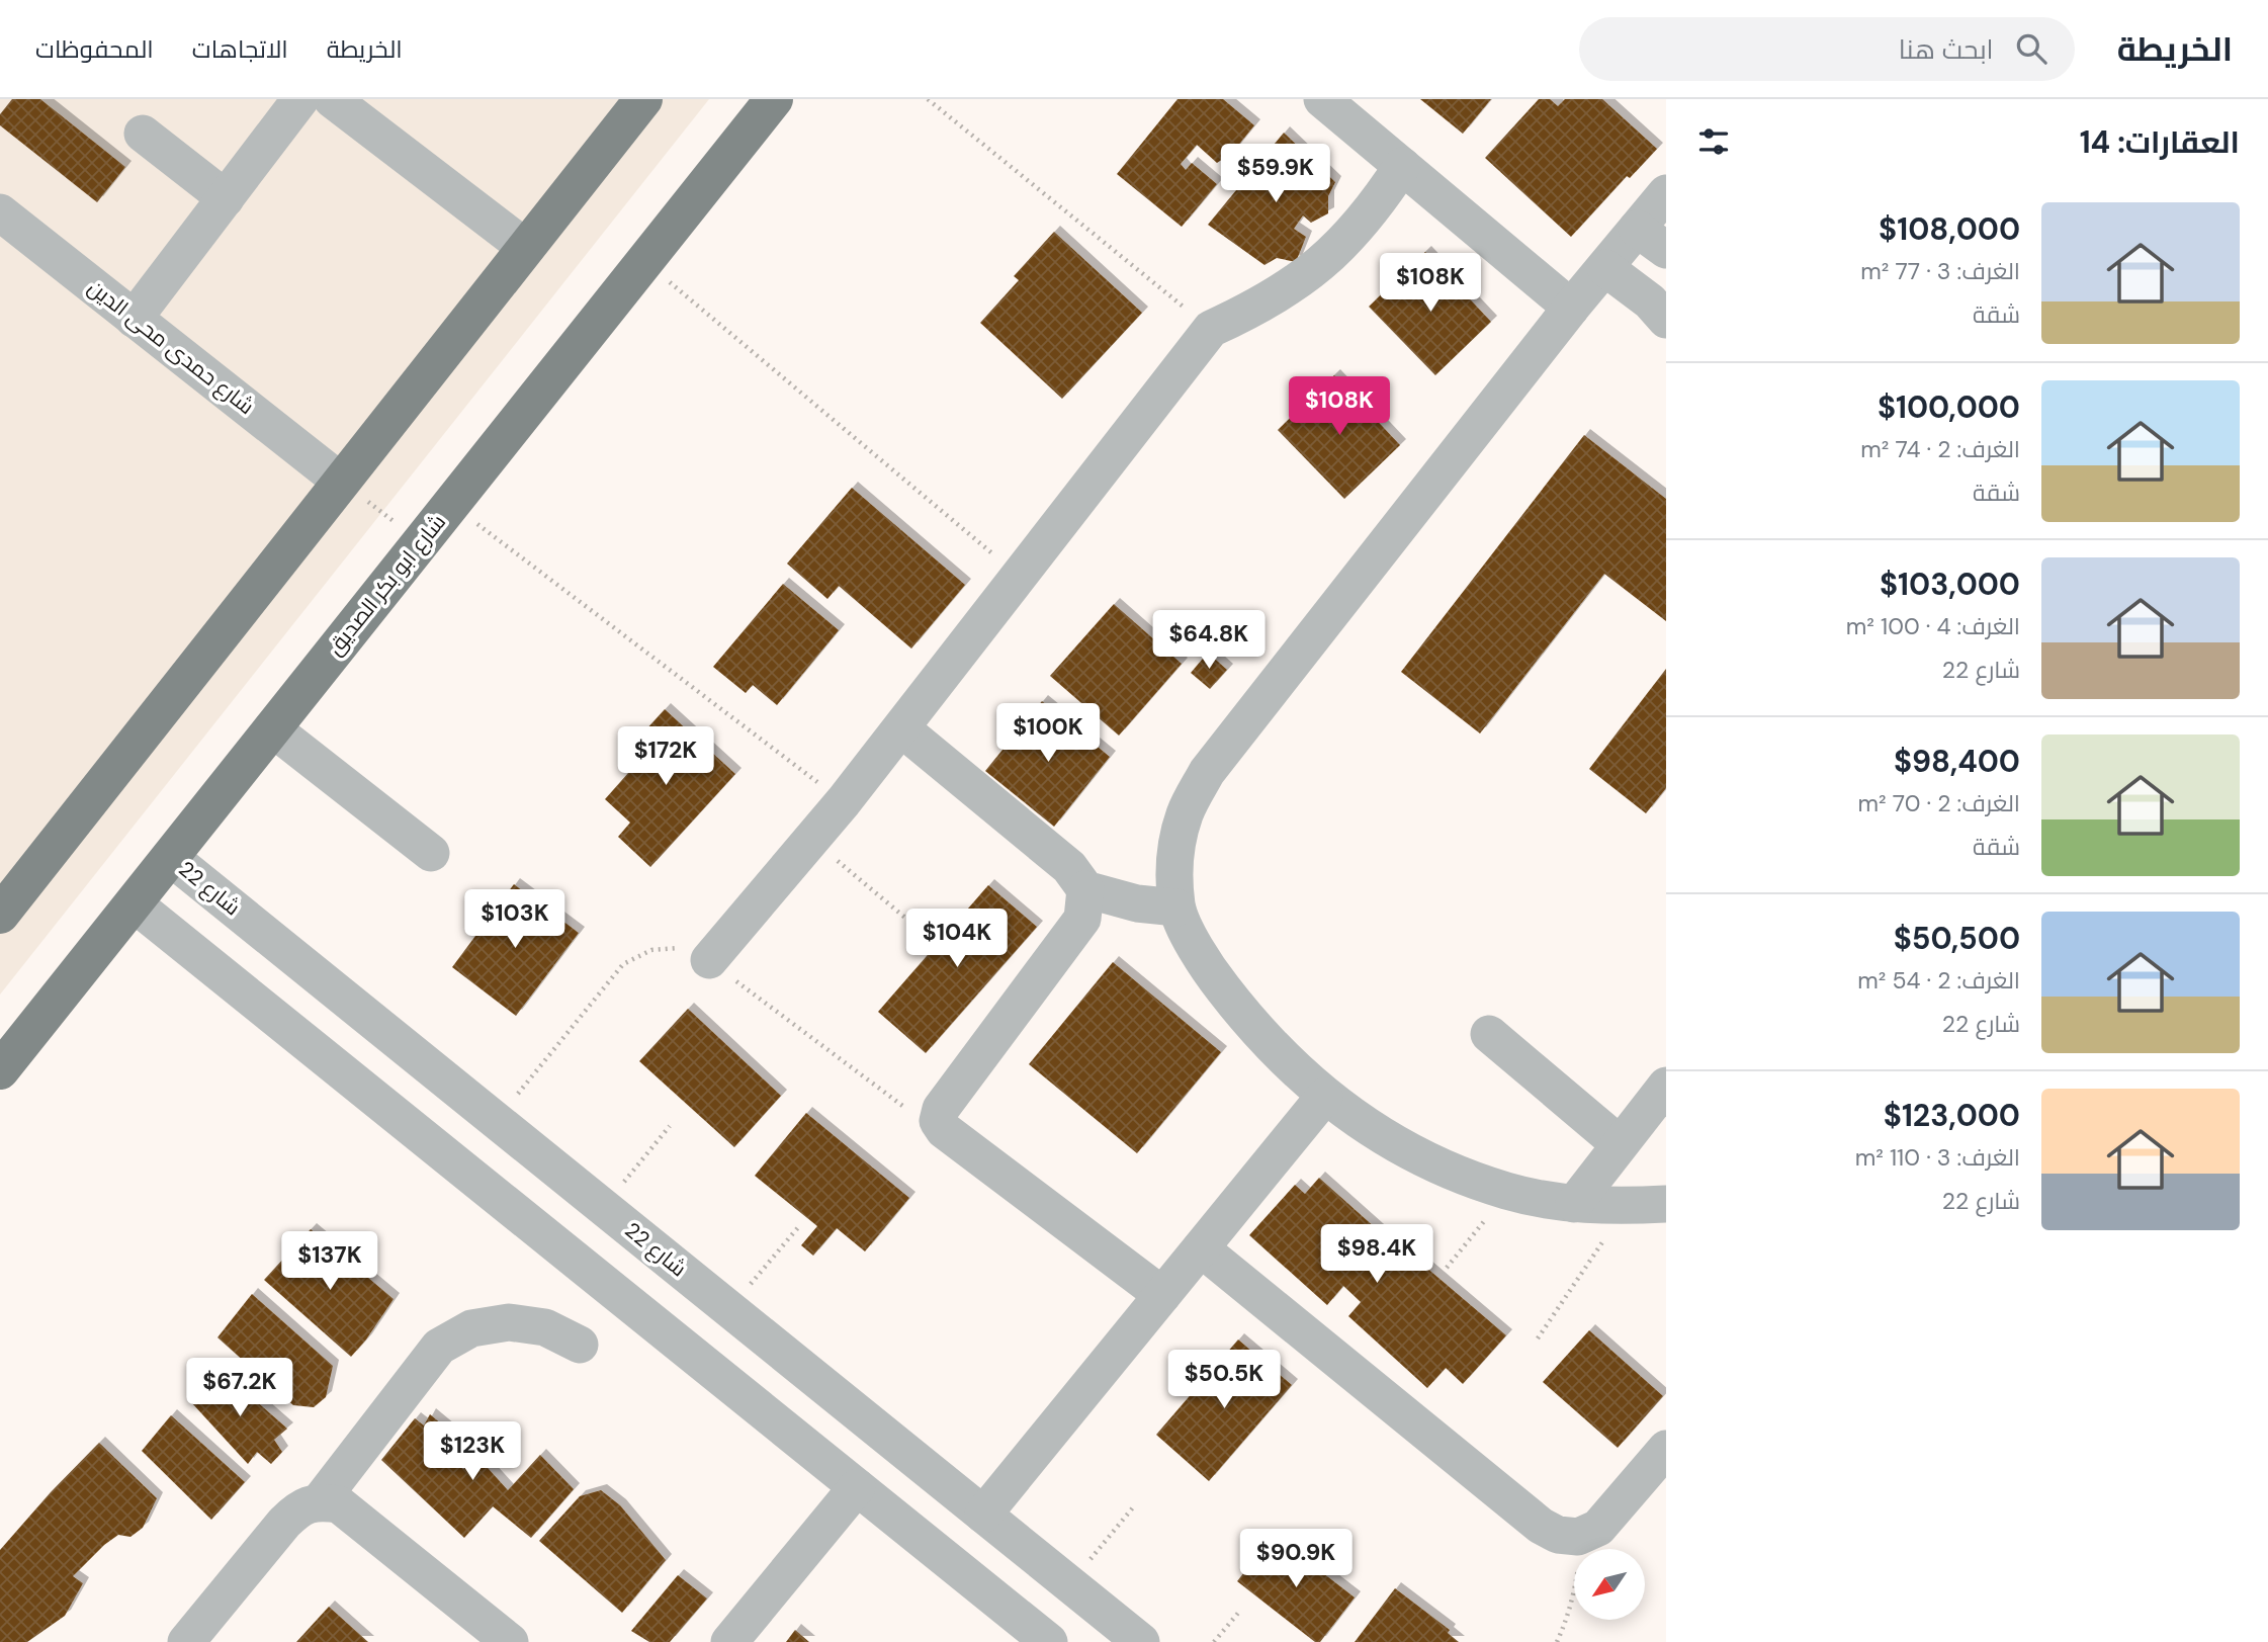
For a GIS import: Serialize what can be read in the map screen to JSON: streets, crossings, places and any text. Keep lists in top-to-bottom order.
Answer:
{
  "streets": {
    "main road": ["شارع ابو بكر الصديق"],
    "street": ["شارع حمدى محى الدين", "شارع 22"]
  },
  "crossings": [
    ["شارع ابو بكر الصديق", "شارع 22"]
  ],
  "north": "bottom left",
  "page": {
    "header": "الخريطة",
    "search": "ابحث هنا",
    "nav": ["الخريطة", "الاتجاهات", "المحفوظات"],
    "heading": "العقارات: 14",
    "price": [
      "$59.9K",
      "$108K",
      "$108K",
      "$64.8K",
      "$100K",
      "$172K",
      "$103K",
      "$104K",
      "$98.4K",
      "$137K",
      "$50.5K",
      "$67.2K",
      "$123K",
      "$90.9K"
    ],
    "list": [
      {
        "name": "$108,000",
        "note": "الغرف: 3 · 77 m² · شقة"
      },
      {
        "name": "$100,000",
        "note": "الغرف: 2 · 74 m² · شقة"
      },
      {
        "name": "$103,000",
        "note": "الغرف: 4 · 100 m² · شارع 22"
      },
      {
        "name": "$98,400",
        "note": "الغرف: 2 · 70 m² · شقة"
      },
      {
        "name": "$50,500",
        "note": "الغرف: 2 · 54 m² · شارع 22"
      },
      {
        "name": "$123,000",
        "note": "الغرف: 3 · 110 m² · شارع 22"
      }
    ]
  }
}
